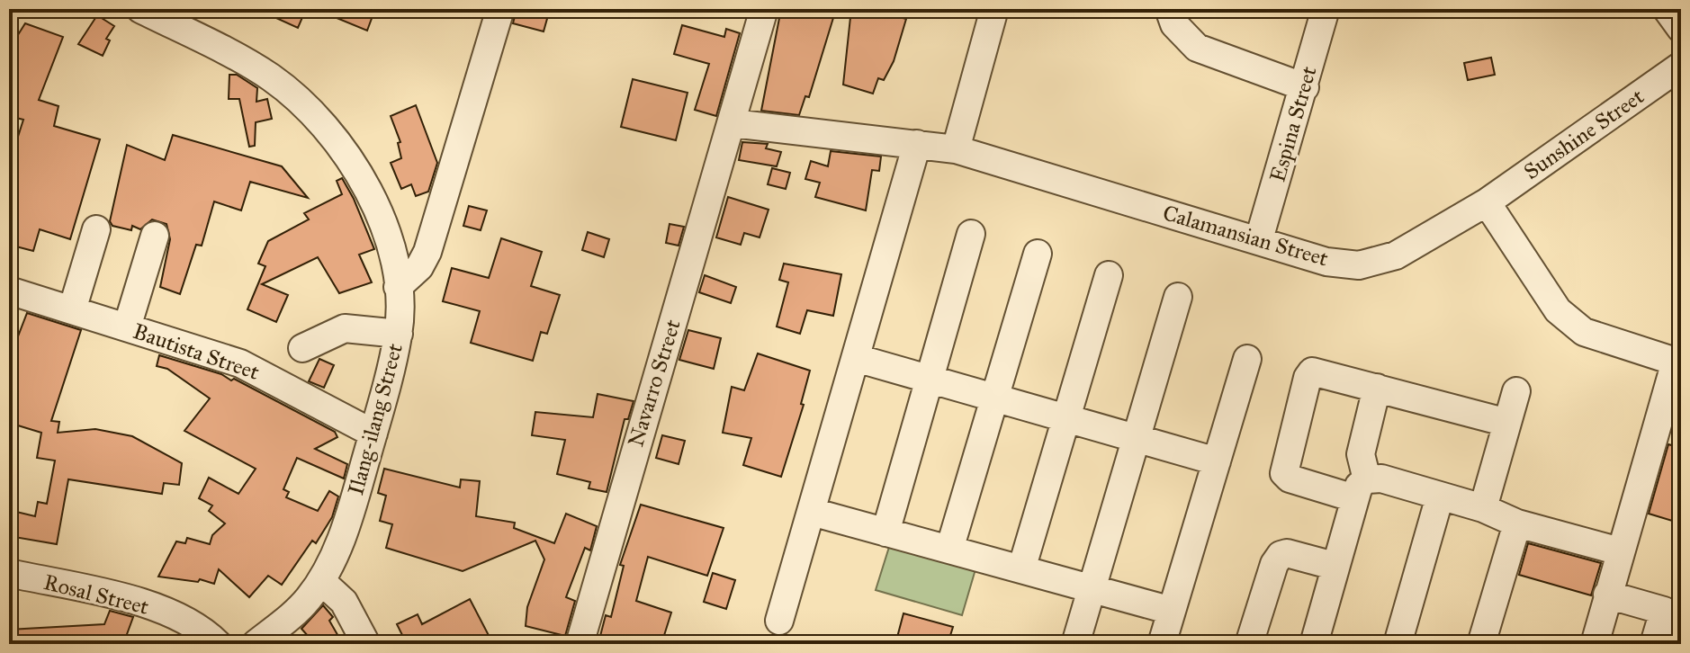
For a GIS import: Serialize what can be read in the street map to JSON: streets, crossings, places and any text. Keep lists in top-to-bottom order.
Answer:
{
  "streets": {
    "street": [
      "Espina Street",
      "Sunshine Street",
      "Calamansian Street",
      "Bautista Street",
      "Navarro Street",
      "Ilang-ilang Street",
      "Rosal Street"
    ]
  },
  "crossings": [
    ["Espina Street", "Calamansian Street"],
    ["Sunshine Street", "Calamansian Street"],
    ["Calamansian Street", "Navarro Street"],
    ["Bautista Street", "Ilang-ilang Street"]
  ]
}
